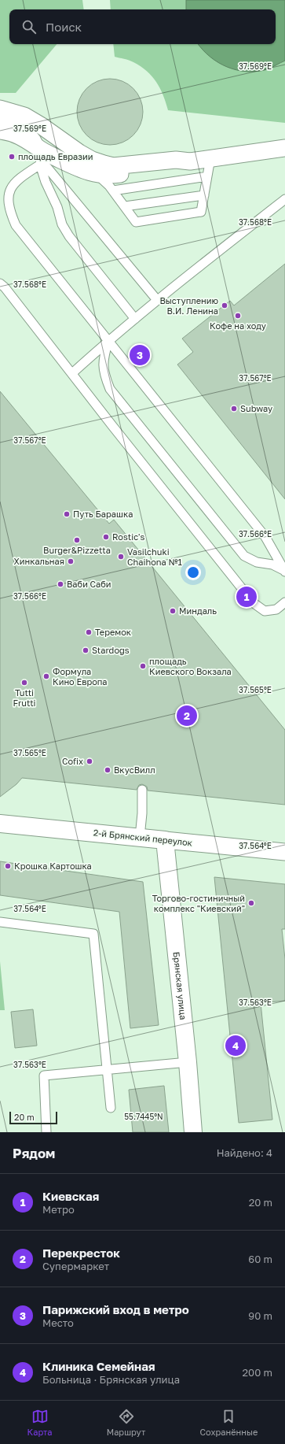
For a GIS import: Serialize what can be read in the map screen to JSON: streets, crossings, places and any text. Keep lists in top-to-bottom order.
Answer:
{
  "streets": {
    "street": ["2-й Брянский переулок", "Брянская улица"]
  },
  "crossings": [
    ["2-й Брянский переулок", "Брянская улица"]
  ],
  "places": [
    "площадь Евразии",
    "Выступлению В.И. Ленина",
    "Кофе на ходу",
    "Subway",
    "Путь Барашка",
    "Rostic's",
    "Burger&Pizzetta",
    "Vasilchuki Chaihona №1",
    "Хинкальная",
    "Ваби Саби",
    "Миндаль",
    "Теремок",
    "Stardogs",
    "площадь Киевского Вокзала",
    "Формула Кино Европа",
    "Tutti Frutti",
    "Cofix",
    "ВкусВилл",
    "Крошка Картошка",
    "Торгово-гостиничный комплекс \"Киевский\""
  ],
  "scale_bar": "20 m",
  "page": {
    "search": "Поиск",
    "pins": [
      "3",
      "1",
      "2",
      "4"
    ],
    "scale": "20 m",
    "heading": ["Рядом", "Найдено: 4"],
    "list": [
      {
        "mark": "1",
        "name": "Киевская",
        "note": "Метро",
        "value": "20 m"
      },
      {
        "mark": "2",
        "name": "Перекресток",
        "note": "Супермаркет",
        "value": "60 m"
      },
      {
        "mark": "3",
        "name": "Парижский вход в метро",
        "note": "Место",
        "value": "90 m"
      },
      {
        "mark": "4",
        "name": "Клиника Семейная",
        "note": "Больница · Брянская улица",
        "value": "200 m"
      }
    ],
    "nav": ["Карта", "Маршрут", "Сохранённые"]
  },
  "coordinates": [
    "37.569°E",
    "37.568°E",
    "37.567°E",
    "37.566°E",
    "37.565°E",
    "37.564°E",
    "37.563°E",
    "55.7445°N"
  ]
}
